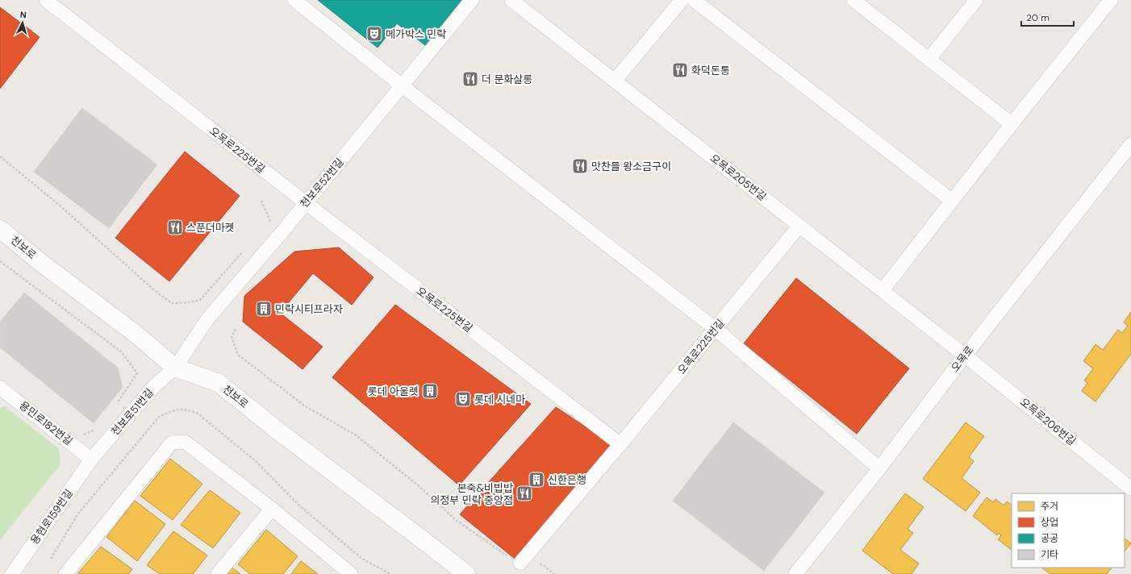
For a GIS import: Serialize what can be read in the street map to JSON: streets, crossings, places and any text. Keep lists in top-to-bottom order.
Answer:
{
  "streets": {
    "main road": ["천보로"],
    "street": [
      "오목로225번길",
      "오목로205번길",
      "천보로52번길",
      "오목로",
      "천보로51번길",
      "오목로206번길",
      "용민로182번길",
      "용현로159번길"
    ]
  },
  "crossings": [
    ["오목로225번길", "오목로205번길"],
    ["오목로225번길", "천보로52번길"],
    ["오목로205번길", "오목로"],
    ["오목로205번길", "오목로206번길"],
    ["천보로52번길", "천보로"],
    ["천보로52번길", "천보로51번길"],
    ["천보로", "천보로51번길"],
    ["오목로", "오목로206번길"],
    ["천보로51번길", "용민로182번길"],
    ["천보로51번길", "용현로159번길"],
    ["용민로182번길", "용현로159번길"]
  ],
  "places": {
    "theatre": ["메가박스 민락", "롯데 시네마"],
    "restaurant": [
      "화덕돈통",
      "더 문화살롱",
      "맛찬들 왕소금구이",
      "스푼더마켓",
      "본죽&비빕밥 의정부 민락 중앙점"
    ],
    "building": ["민락시티프라자", "롯데 아울렛", "신한은행"]
  },
  "legend": [
    "주거",
    "상업",
    "공공",
    "기타"
  ],
  "scale_bar": "20 m",
  "north": "top"
}
